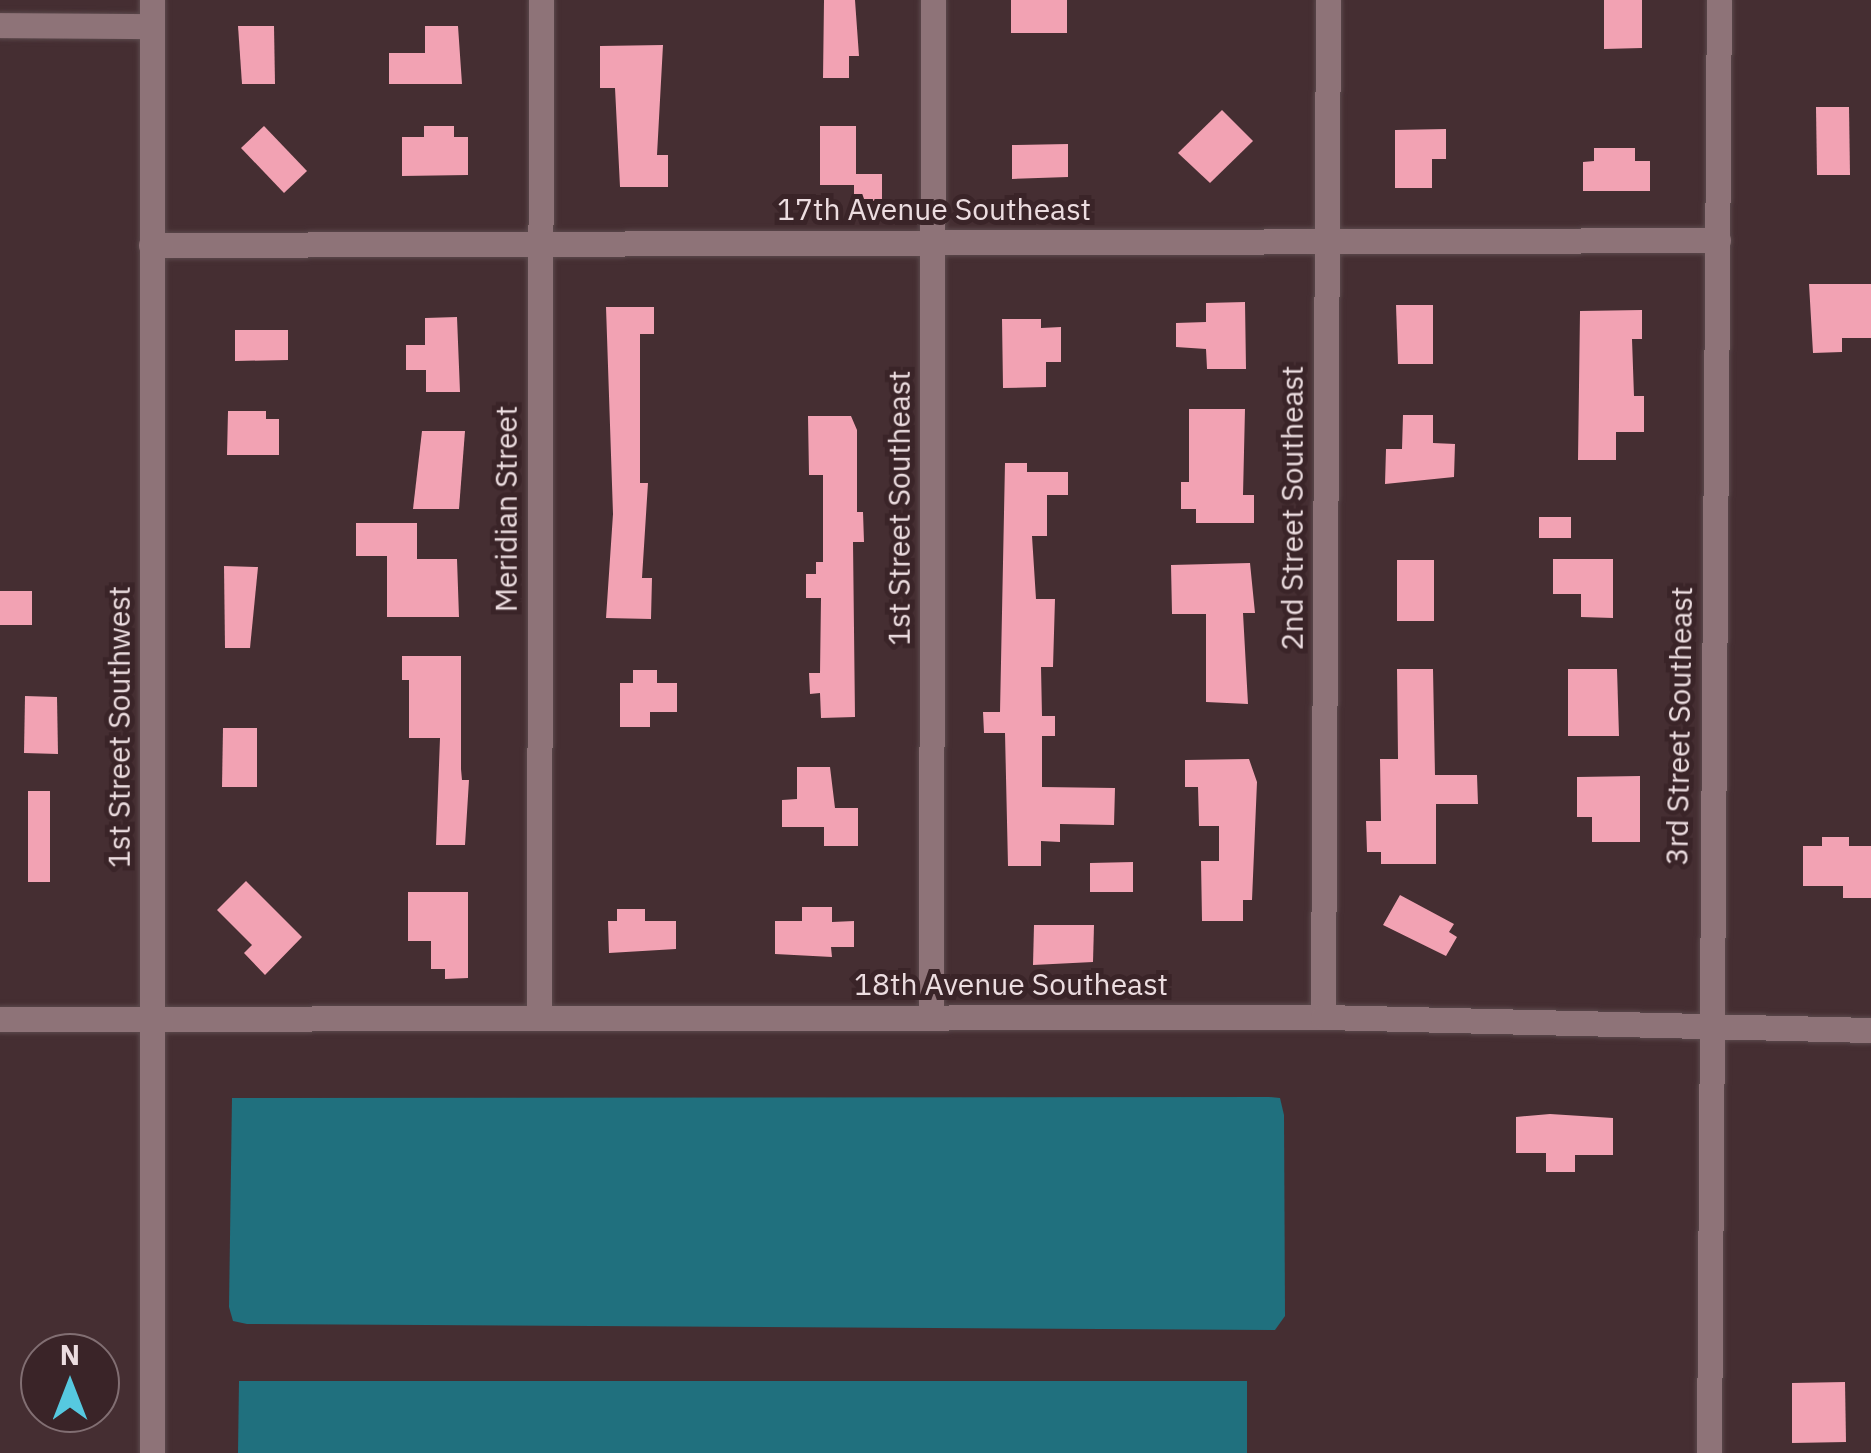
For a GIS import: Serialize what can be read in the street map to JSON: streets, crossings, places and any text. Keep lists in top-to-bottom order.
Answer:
{
  "streets": {
    "street": [
      "17th Avenue Southeast",
      "1st Street Southeast",
      "2nd Street Southeast",
      "Meridian Street",
      "3rd Street Southeast",
      "1st Street Southwest",
      "18th Avenue Southeast"
    ]
  },
  "crossings": [
    ["17th Avenue Southeast", "1st Street Southeast"],
    ["17th Avenue Southeast", "2nd Street Southeast"],
    ["17th Avenue Southeast", "Meridian Street"],
    ["17th Avenue Southeast", "3rd Street Southeast"],
    ["17th Avenue Southeast", "1st Street Southwest"],
    ["1st Street Southeast", "18th Avenue Southeast"],
    ["2nd Street Southeast", "18th Avenue Southeast"],
    ["Meridian Street", "18th Avenue Southeast"],
    ["3rd Street Southeast", "18th Avenue Southeast"],
    ["1st Street Southwest", "18th Avenue Southeast"]
  ],
  "north": "top"
}
